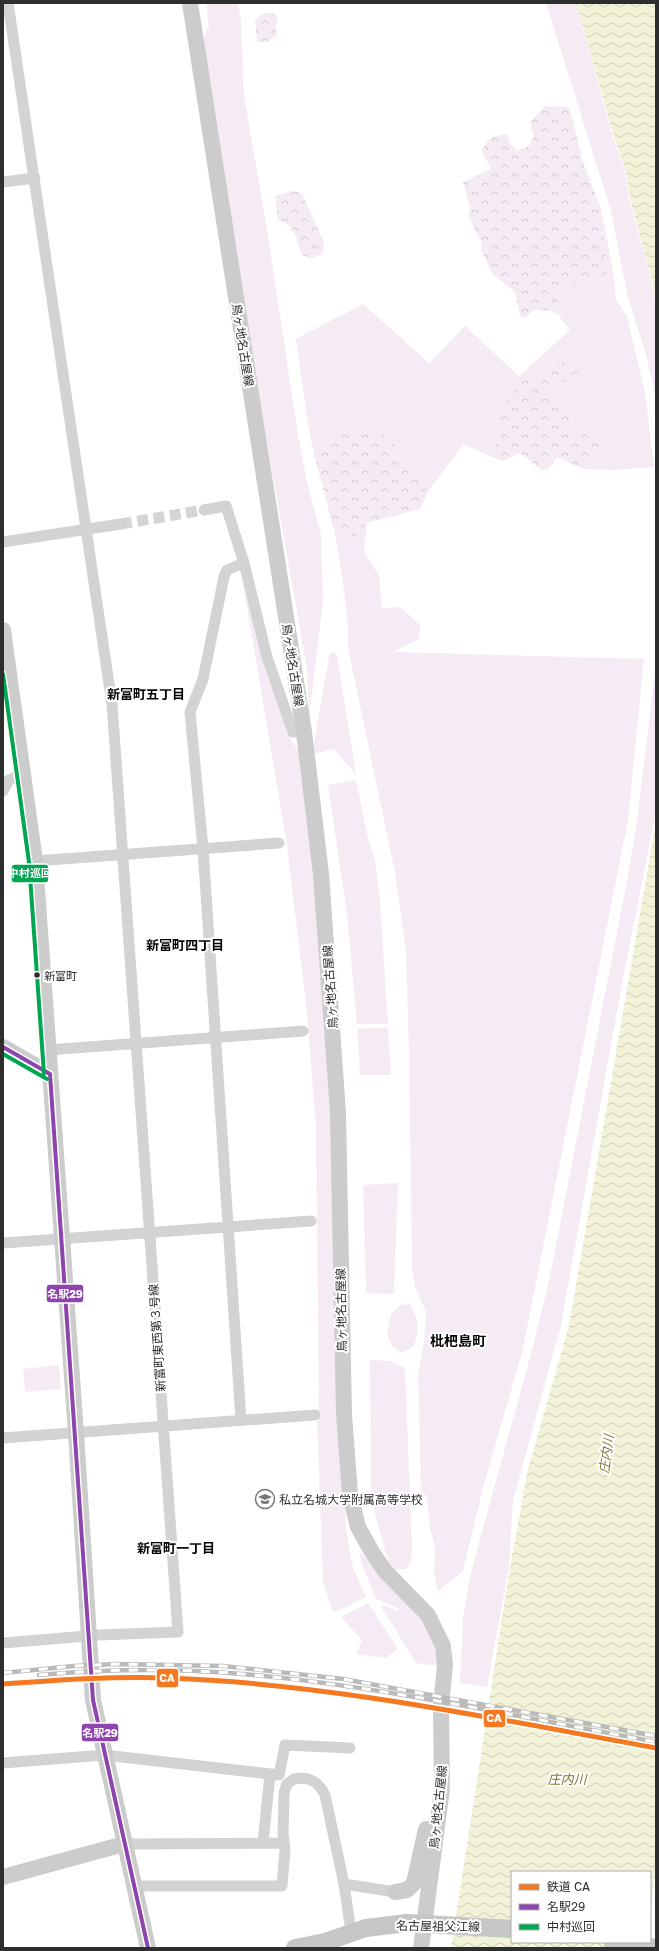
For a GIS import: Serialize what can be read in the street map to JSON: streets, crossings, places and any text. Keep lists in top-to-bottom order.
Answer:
{
  "streets": {
    "main road": ["鳥ヶ地名古屋線", "名古屋祖父江線"],
    "street": ["新富町東西第３号線"]
  },
  "districts": [
    "新富町五丁目",
    "新富町四丁目",
    "枇杷島町",
    "新富町一丁目"
  ],
  "water": ["庄内川"],
  "places": {
    "other": ["新富町"],
    "school or university": ["私立名城大学附属高等学校"]
  },
  "lines": ["transit line 中村巡回", "transit line 名駅29", "rail line CA"],
  "legend": ["鉄道 CA", "名駅29", "中村巡回"]
}
